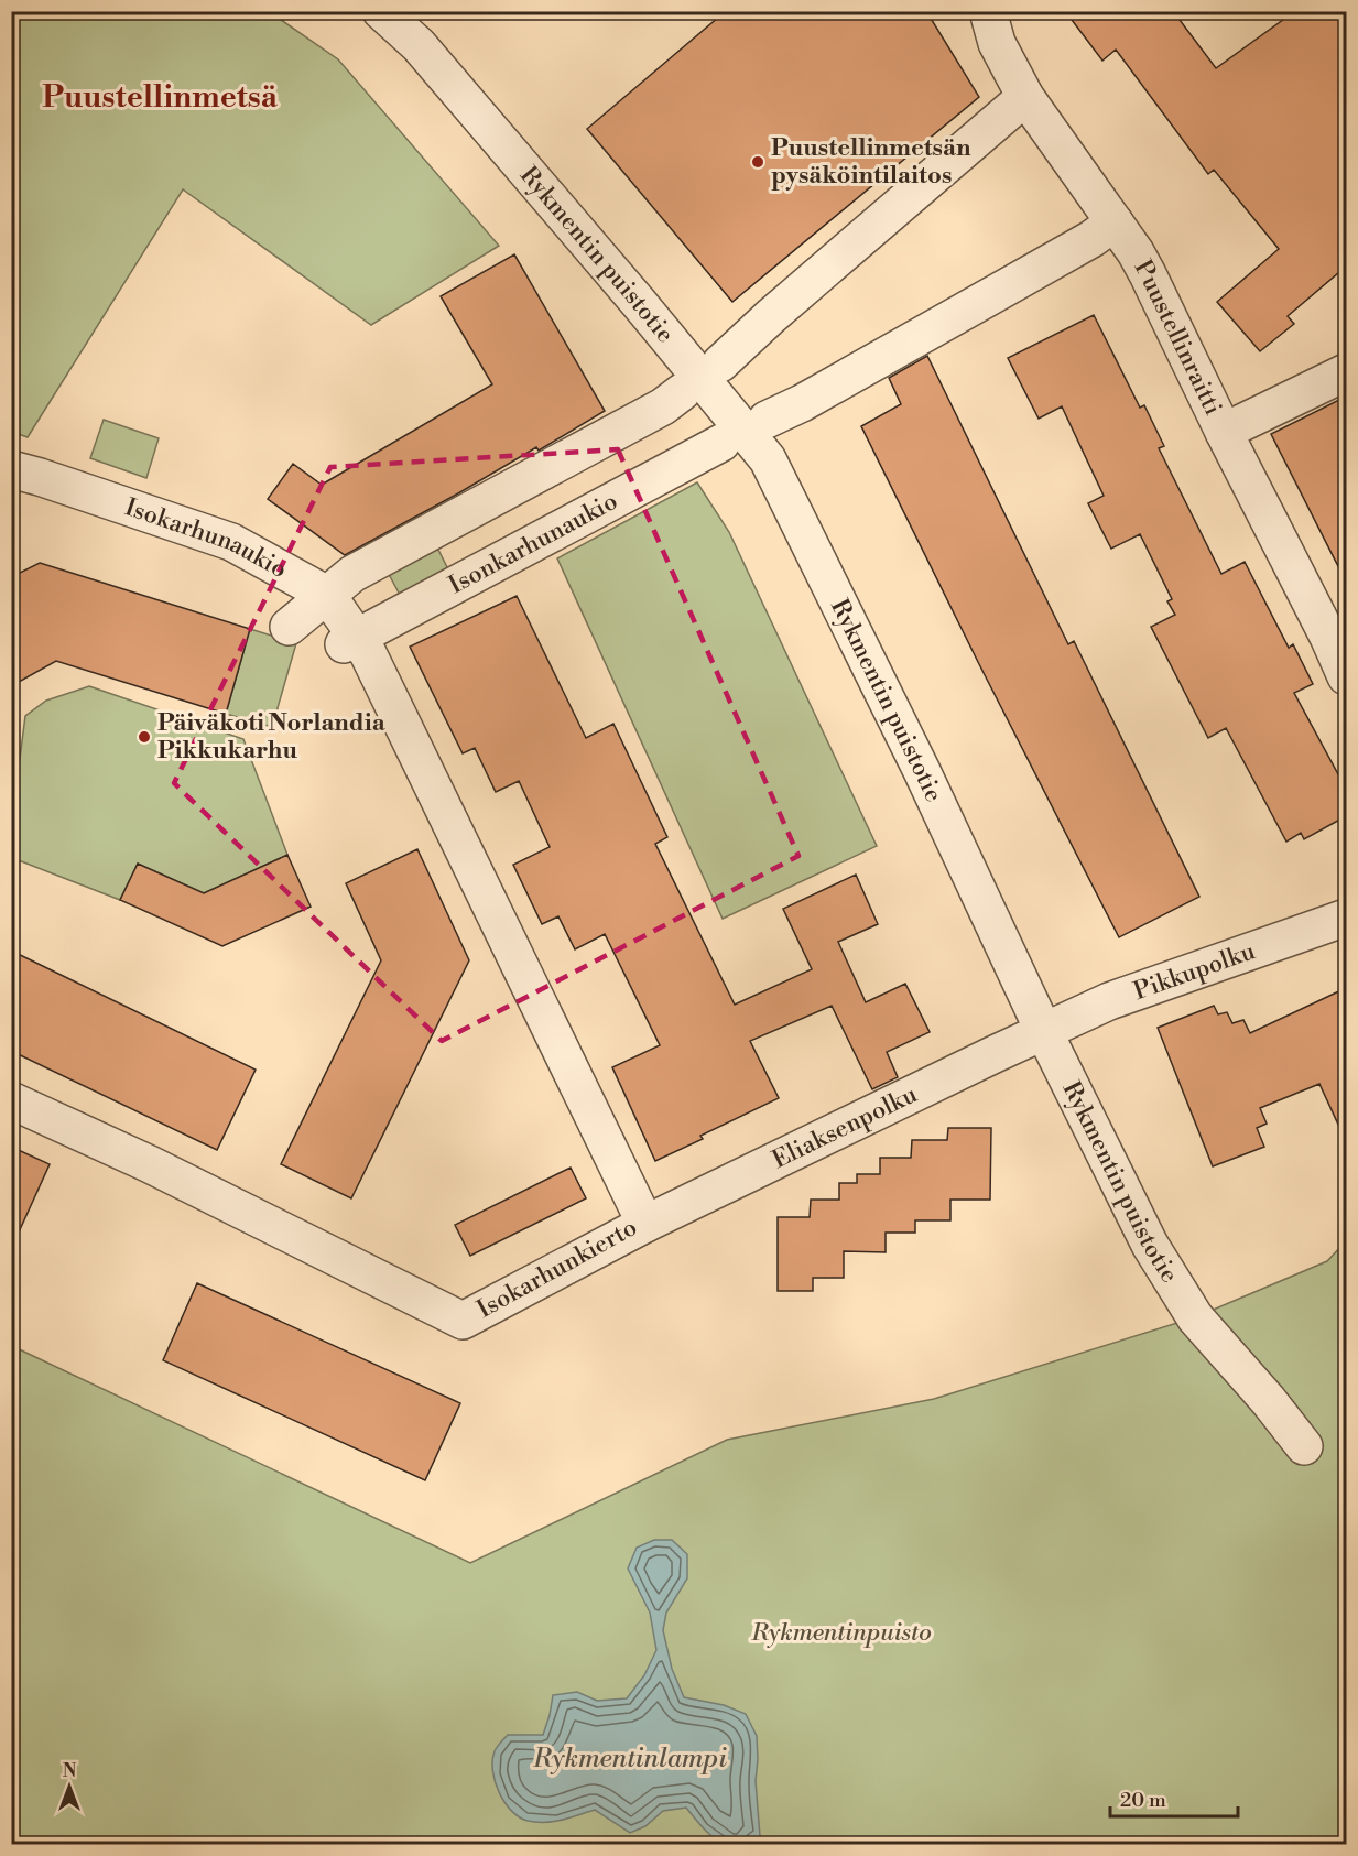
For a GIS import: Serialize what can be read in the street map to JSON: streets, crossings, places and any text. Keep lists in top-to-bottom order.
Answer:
{
  "streets": {
    "street": [
      "Rykmentin puistotie",
      "Puustellinraitti",
      "Isokarhunaukio",
      "Isonkarhunaukio",
      "Pikkupolku",
      "Eliaksenpolku",
      "Isokarhunkierto"
    ]
  },
  "crossings": [
    ["Rykmentin puistotie", "Pikkupolku"],
    ["Rykmentin puistotie", "Eliaksenpolku"],
    ["Isokarhunaukio", "Isonkarhunaukio"],
    ["Isokarhunaukio", "Isokarhunkierto"],
    ["Isonkarhunaukio", "Isokarhunkierto"],
    ["Pikkupolku", "Eliaksenpolku"],
    ["Eliaksenpolku", "Isokarhunkierto"]
  ],
  "districts": ["Puustellinmetsä"],
  "water": ["Rykmentinlampi"],
  "parks": ["Rykmentinpuisto"],
  "places": ["Puustellinmetsän pysäköintilaitos", "Päiväkoti Norlandia Pikkukarhu"],
  "scale_bar": "20 m",
  "north": "top"
}
